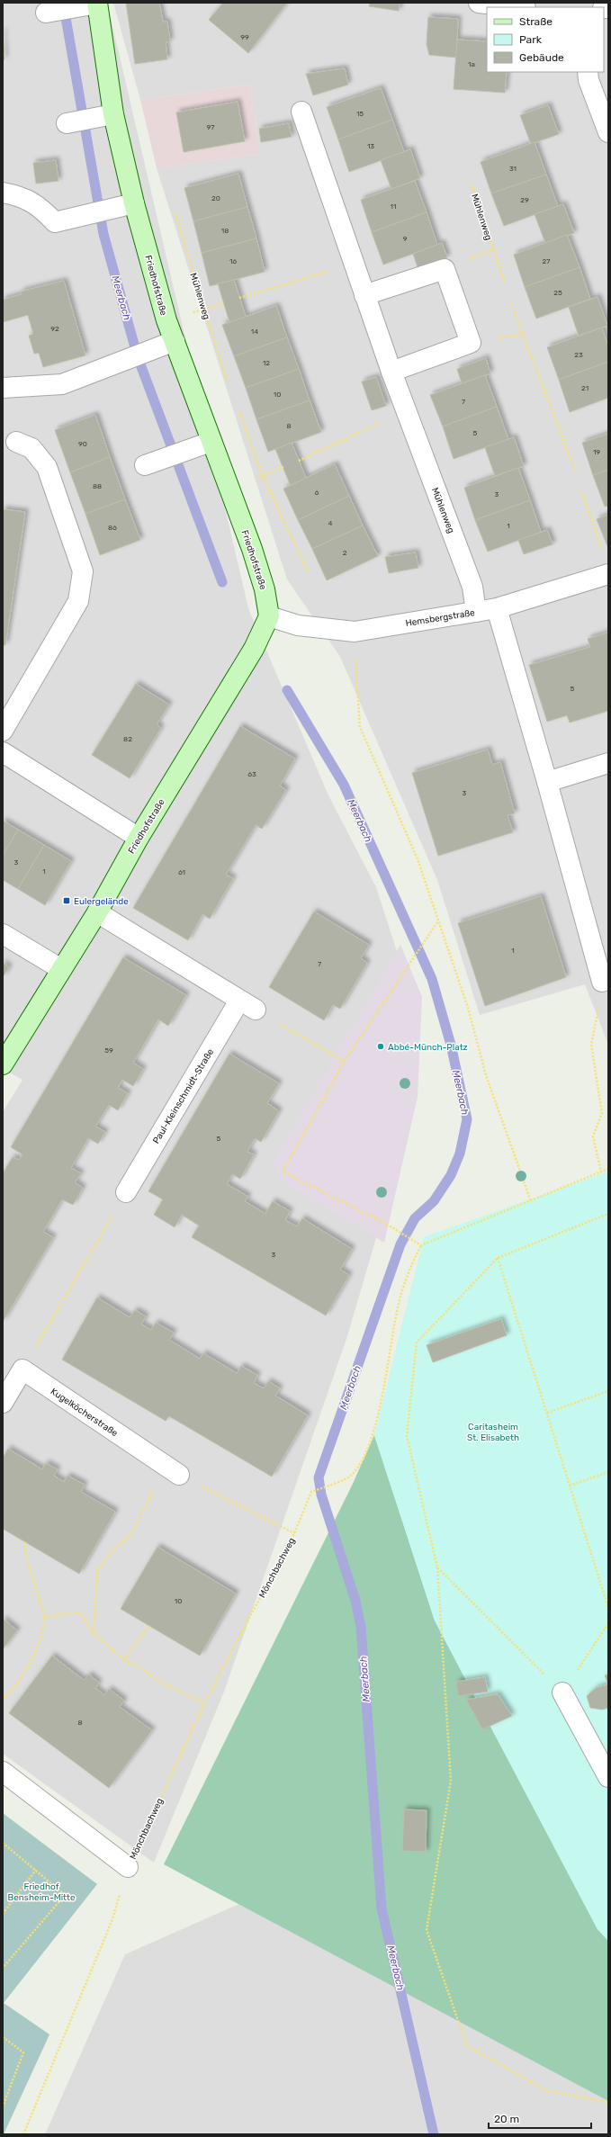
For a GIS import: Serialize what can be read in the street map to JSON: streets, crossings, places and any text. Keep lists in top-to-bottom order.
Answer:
{
  "streets": {
    "street": [
      "Mühlenweg",
      "Friedhofstraße",
      "Hemsbergstraße",
      "Paul-Kleinschmidt-Straße",
      "Kugelköcherstraße"
    ],
    "path": ["Mönchbachweg"]
  },
  "crossings": [
    ["Mühlenweg", "Hemsbergstraße"],
    ["Friedhofstraße", "Hemsbergstraße"]
  ],
  "water": ["Meerbach"],
  "parks": ["Caritasheim St. Elisabeth", "Friedhof Bensheim-Mitte"],
  "places": {
    "transit": ["Eulergelände"],
    "other": ["Abbé-Münch-Platz"]
  },
  "house_numbers": [
    "99",
    "1a",
    "15",
    "97",
    "13",
    "31",
    "20",
    "29",
    "11",
    "18",
    "9",
    "16",
    "27",
    "25",
    "92",
    "14",
    "23",
    "12",
    "21",
    "10",
    "7",
    "8",
    "5",
    "90",
    "19",
    "88",
    "6",
    "3",
    "4",
    "1",
    "86",
    "2",
    "5",
    "82",
    "63",
    "3",
    "3",
    "1",
    "61",
    "1",
    "7",
    "59",
    "5",
    "3",
    "10",
    "8"
  ],
  "legend": ["Straße", "Park", "Gebäude"],
  "scale_bar": "20 m"
}
